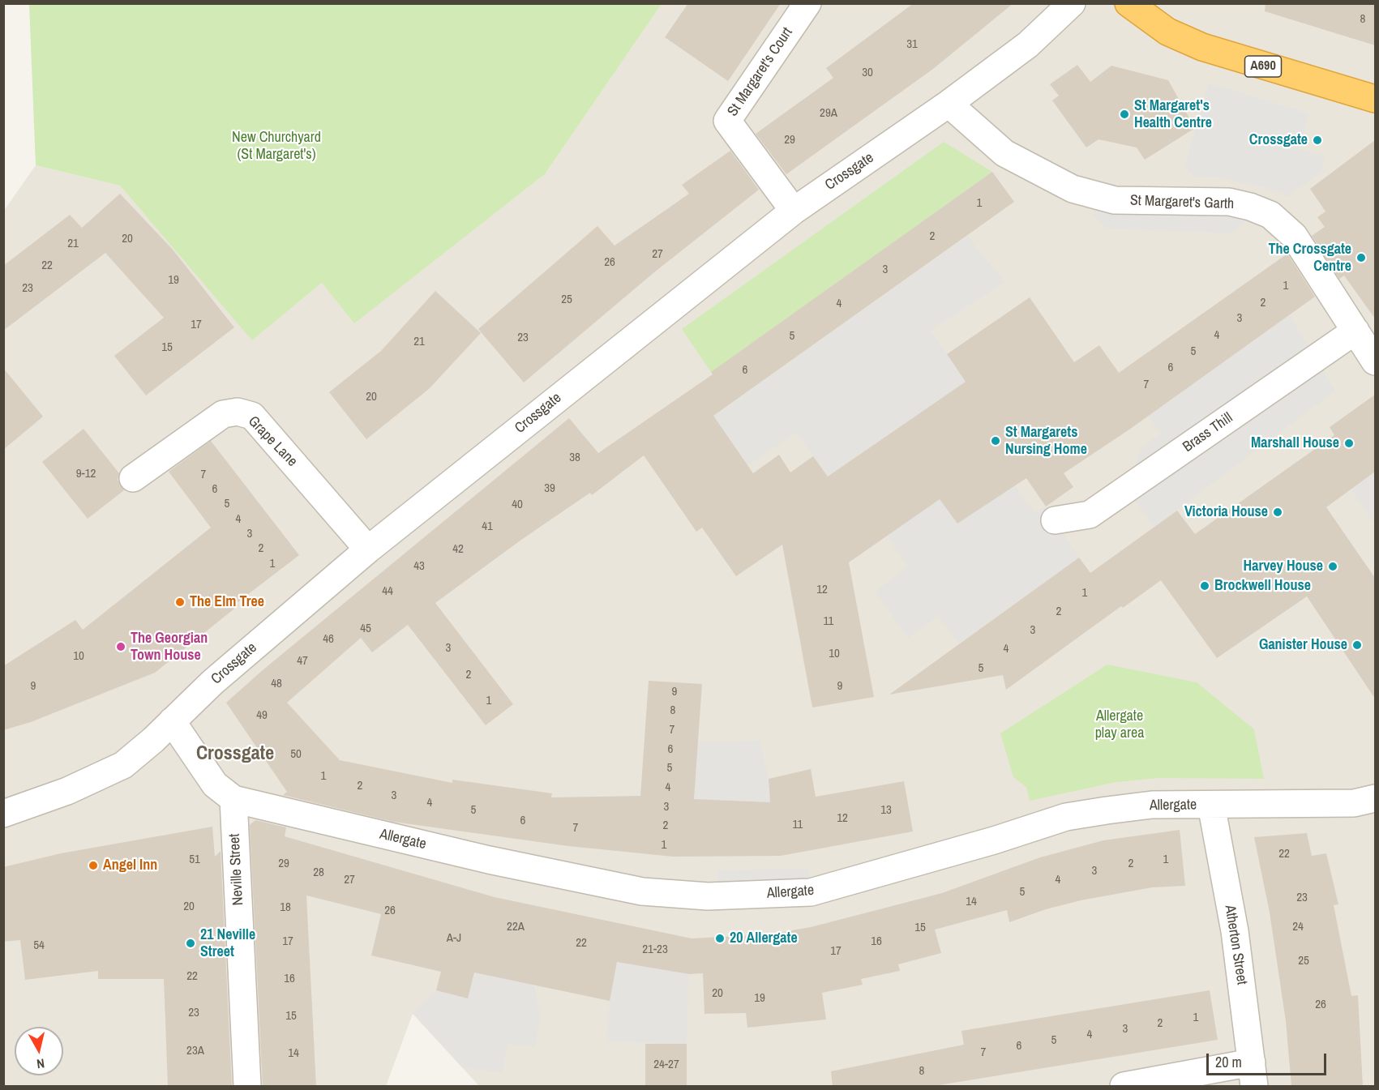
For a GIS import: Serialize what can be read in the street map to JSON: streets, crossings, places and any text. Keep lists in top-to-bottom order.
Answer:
{
  "streets": {
    "highway": ["A690"],
    "street": [
      "St Margaret's Court",
      "Crossgate",
      "St Margaret's Garth",
      "Brass Thill",
      "Grape Lane",
      "Allergate",
      "Neville Street",
      "Atherton Street"
    ]
  },
  "crossings": [
    ["St Margaret's Court", "Crossgate"],
    ["Crossgate", "St Margaret's Garth"],
    ["Crossgate", "Grape Lane"],
    ["St Margaret's Garth", "Brass Thill"],
    ["Allergate", "Neville Street"],
    ["Allergate", "Atherton Street"]
  ],
  "districts": ["Crossgate"],
  "parks": ["New Churchyard (St Margaret's)", "Allergate play area"],
  "places": [
    "St Margaret's Health Centre",
    "Crossgate",
    "The Crossgate Centre",
    "St Margarets Nursing Home",
    "Marshall House",
    "Victoria House",
    "Harvey House",
    "Brockwell House",
    "The Elm Tree",
    "Ganister House",
    "The Georgian Town House",
    "Angel Inn",
    "20 Allergate",
    "21 Neville Street"
  ],
  "house_numbers": [
    "8",
    "31",
    "30",
    "29A",
    "29",
    "1",
    "2",
    "20",
    "21",
    "27",
    "26",
    "22",
    "3",
    "19",
    "1",
    "23",
    "25",
    "2",
    "4",
    "3",
    "17",
    "4",
    "5",
    "23",
    "21",
    "15",
    "5",
    "6",
    "6",
    "7",
    "20",
    "38",
    "9-12",
    "7",
    "39",
    "6",
    "5",
    "40",
    "4",
    "41",
    "3",
    "2",
    "42",
    "1",
    "43",
    "12",
    "44",
    "1",
    "2",
    "11",
    "45",
    "3",
    "46",
    "3",
    "4",
    "10",
    "10",
    "47",
    "5",
    "2",
    "48",
    "9",
    "9",
    "9",
    "1",
    "8",
    "49",
    "7",
    "6",
    "50",
    "5",
    "1",
    "2",
    "4",
    "3",
    "4",
    "3",
    "5",
    "13",
    "12",
    "6",
    "11",
    "2",
    "7",
    "1",
    "22",
    "51",
    "1",
    "29",
    "2",
    "3",
    "28",
    "27",
    "4",
    "5",
    "23",
    "14",
    "20",
    "18",
    "26",
    "22A",
    "24",
    "15",
    "A-J",
    "17",
    "16",
    "22",
    "54",
    "21-23",
    "17",
    "25",
    "22",
    "16",
    "20",
    "19",
    "26",
    "23",
    "15",
    "1",
    "2",
    "3",
    "4",
    "5",
    "6",
    "23A",
    "7",
    "14",
    "24-27",
    "8"
  ],
  "scale_bar": "20 m",
  "north": "bottom"
}
